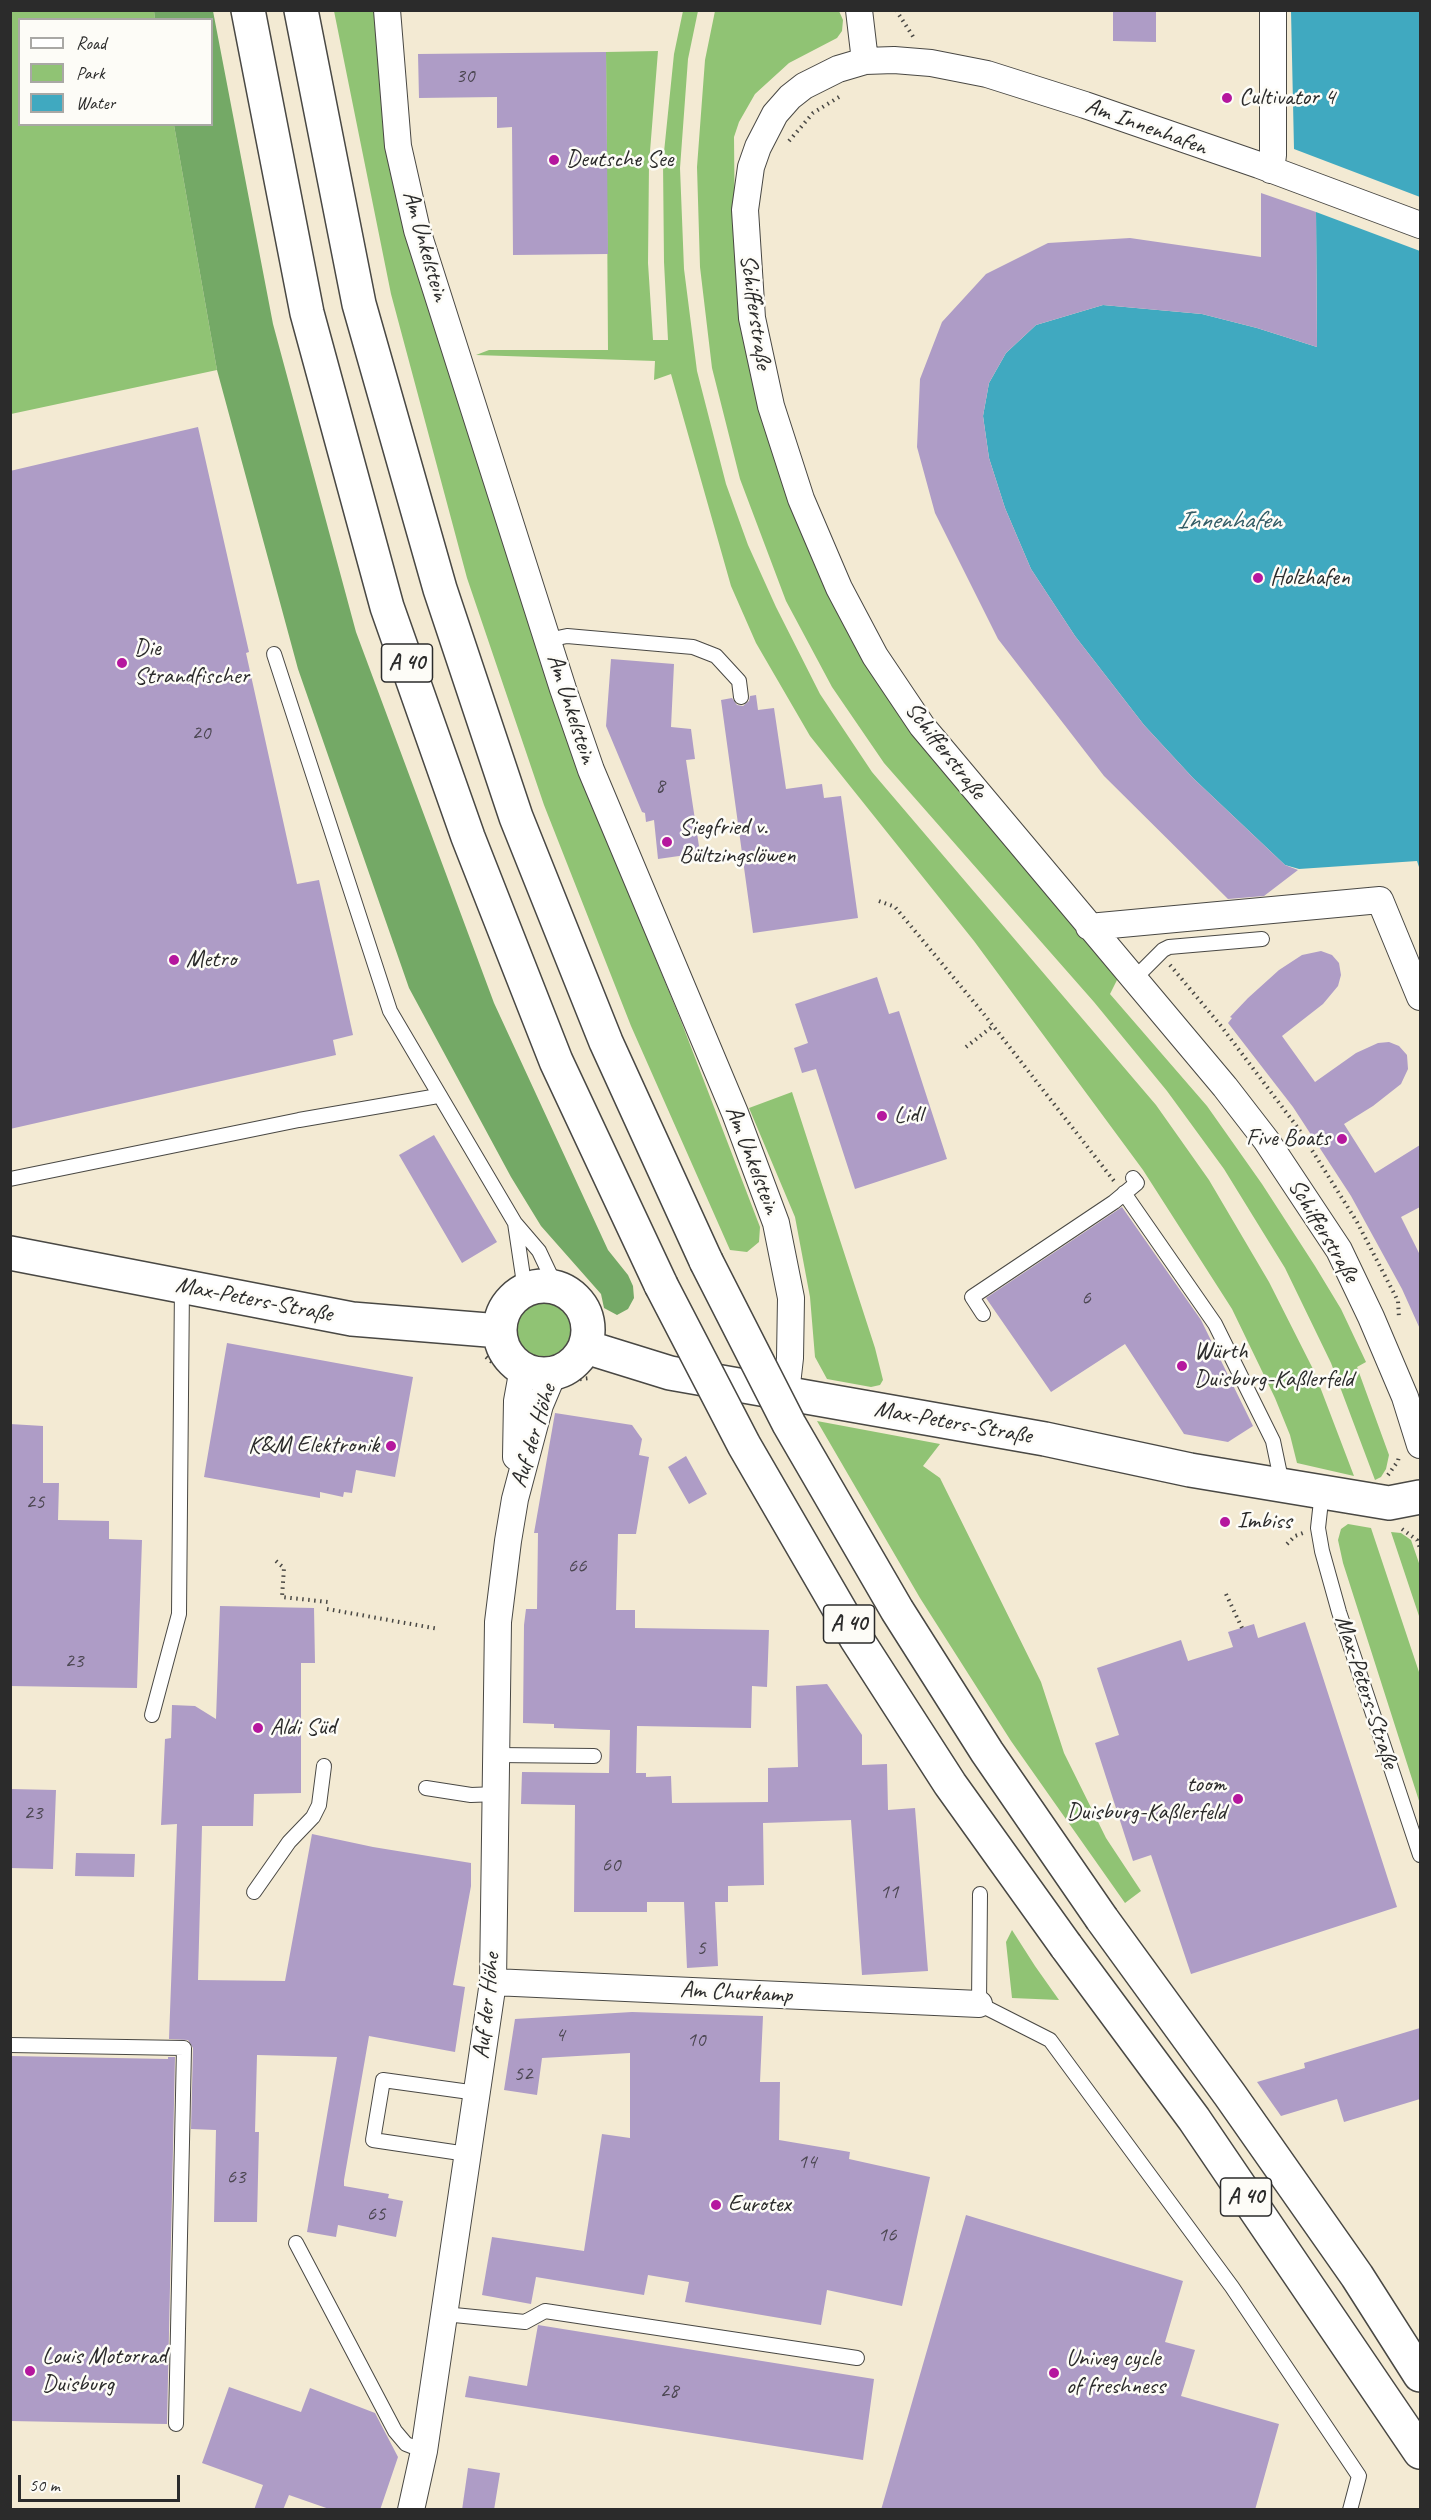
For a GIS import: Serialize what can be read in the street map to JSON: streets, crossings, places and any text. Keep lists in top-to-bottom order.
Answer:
{
  "streets": {
    "main road": ["A 40", "Max-Peters-Straße"],
    "street": [
      "Am Innenhafen",
      "Am Unkelstein",
      "Schifferstraße",
      "Auf der Höhe",
      "Am Churkamp"
    ]
  },
  "crossings": [
    ["Am Innenhafen", "Schifferstraße"],
    ["Am Unkelstein", "Max-Peters-Straße"],
    ["Max-Peters-Straße", "Auf der Höhe"],
    ["Auf der Höhe", "Am Churkamp"]
  ],
  "water": ["Innenhafen"],
  "places": [
    "Cultivator 4",
    "Deutsche See",
    "Holzhafen",
    "Die Strandfischer",
    "Siegfried v. Bültzingslöwen",
    "Metro",
    "Lidl",
    "Five Boats",
    "Würth Duisburg-Kaßlerfeld",
    "K&M Elektronik",
    "Imbiss",
    "Aldi Süd",
    "toom Duisburg-Kaßlerfeld",
    "Eurotex",
    "Louis Motorrad Duisburg",
    "Univeg cycle of freshness"
  ],
  "house_numbers": [
    "30",
    "20",
    "8",
    "6",
    "25",
    "66",
    "23",
    "23",
    "60",
    "11",
    "5",
    "4",
    "10",
    "52",
    "14",
    "63",
    "65",
    "16",
    "28"
  ],
  "legend": ["Road", "Park", "Water"],
  "scale_bar": "50 m"
}
